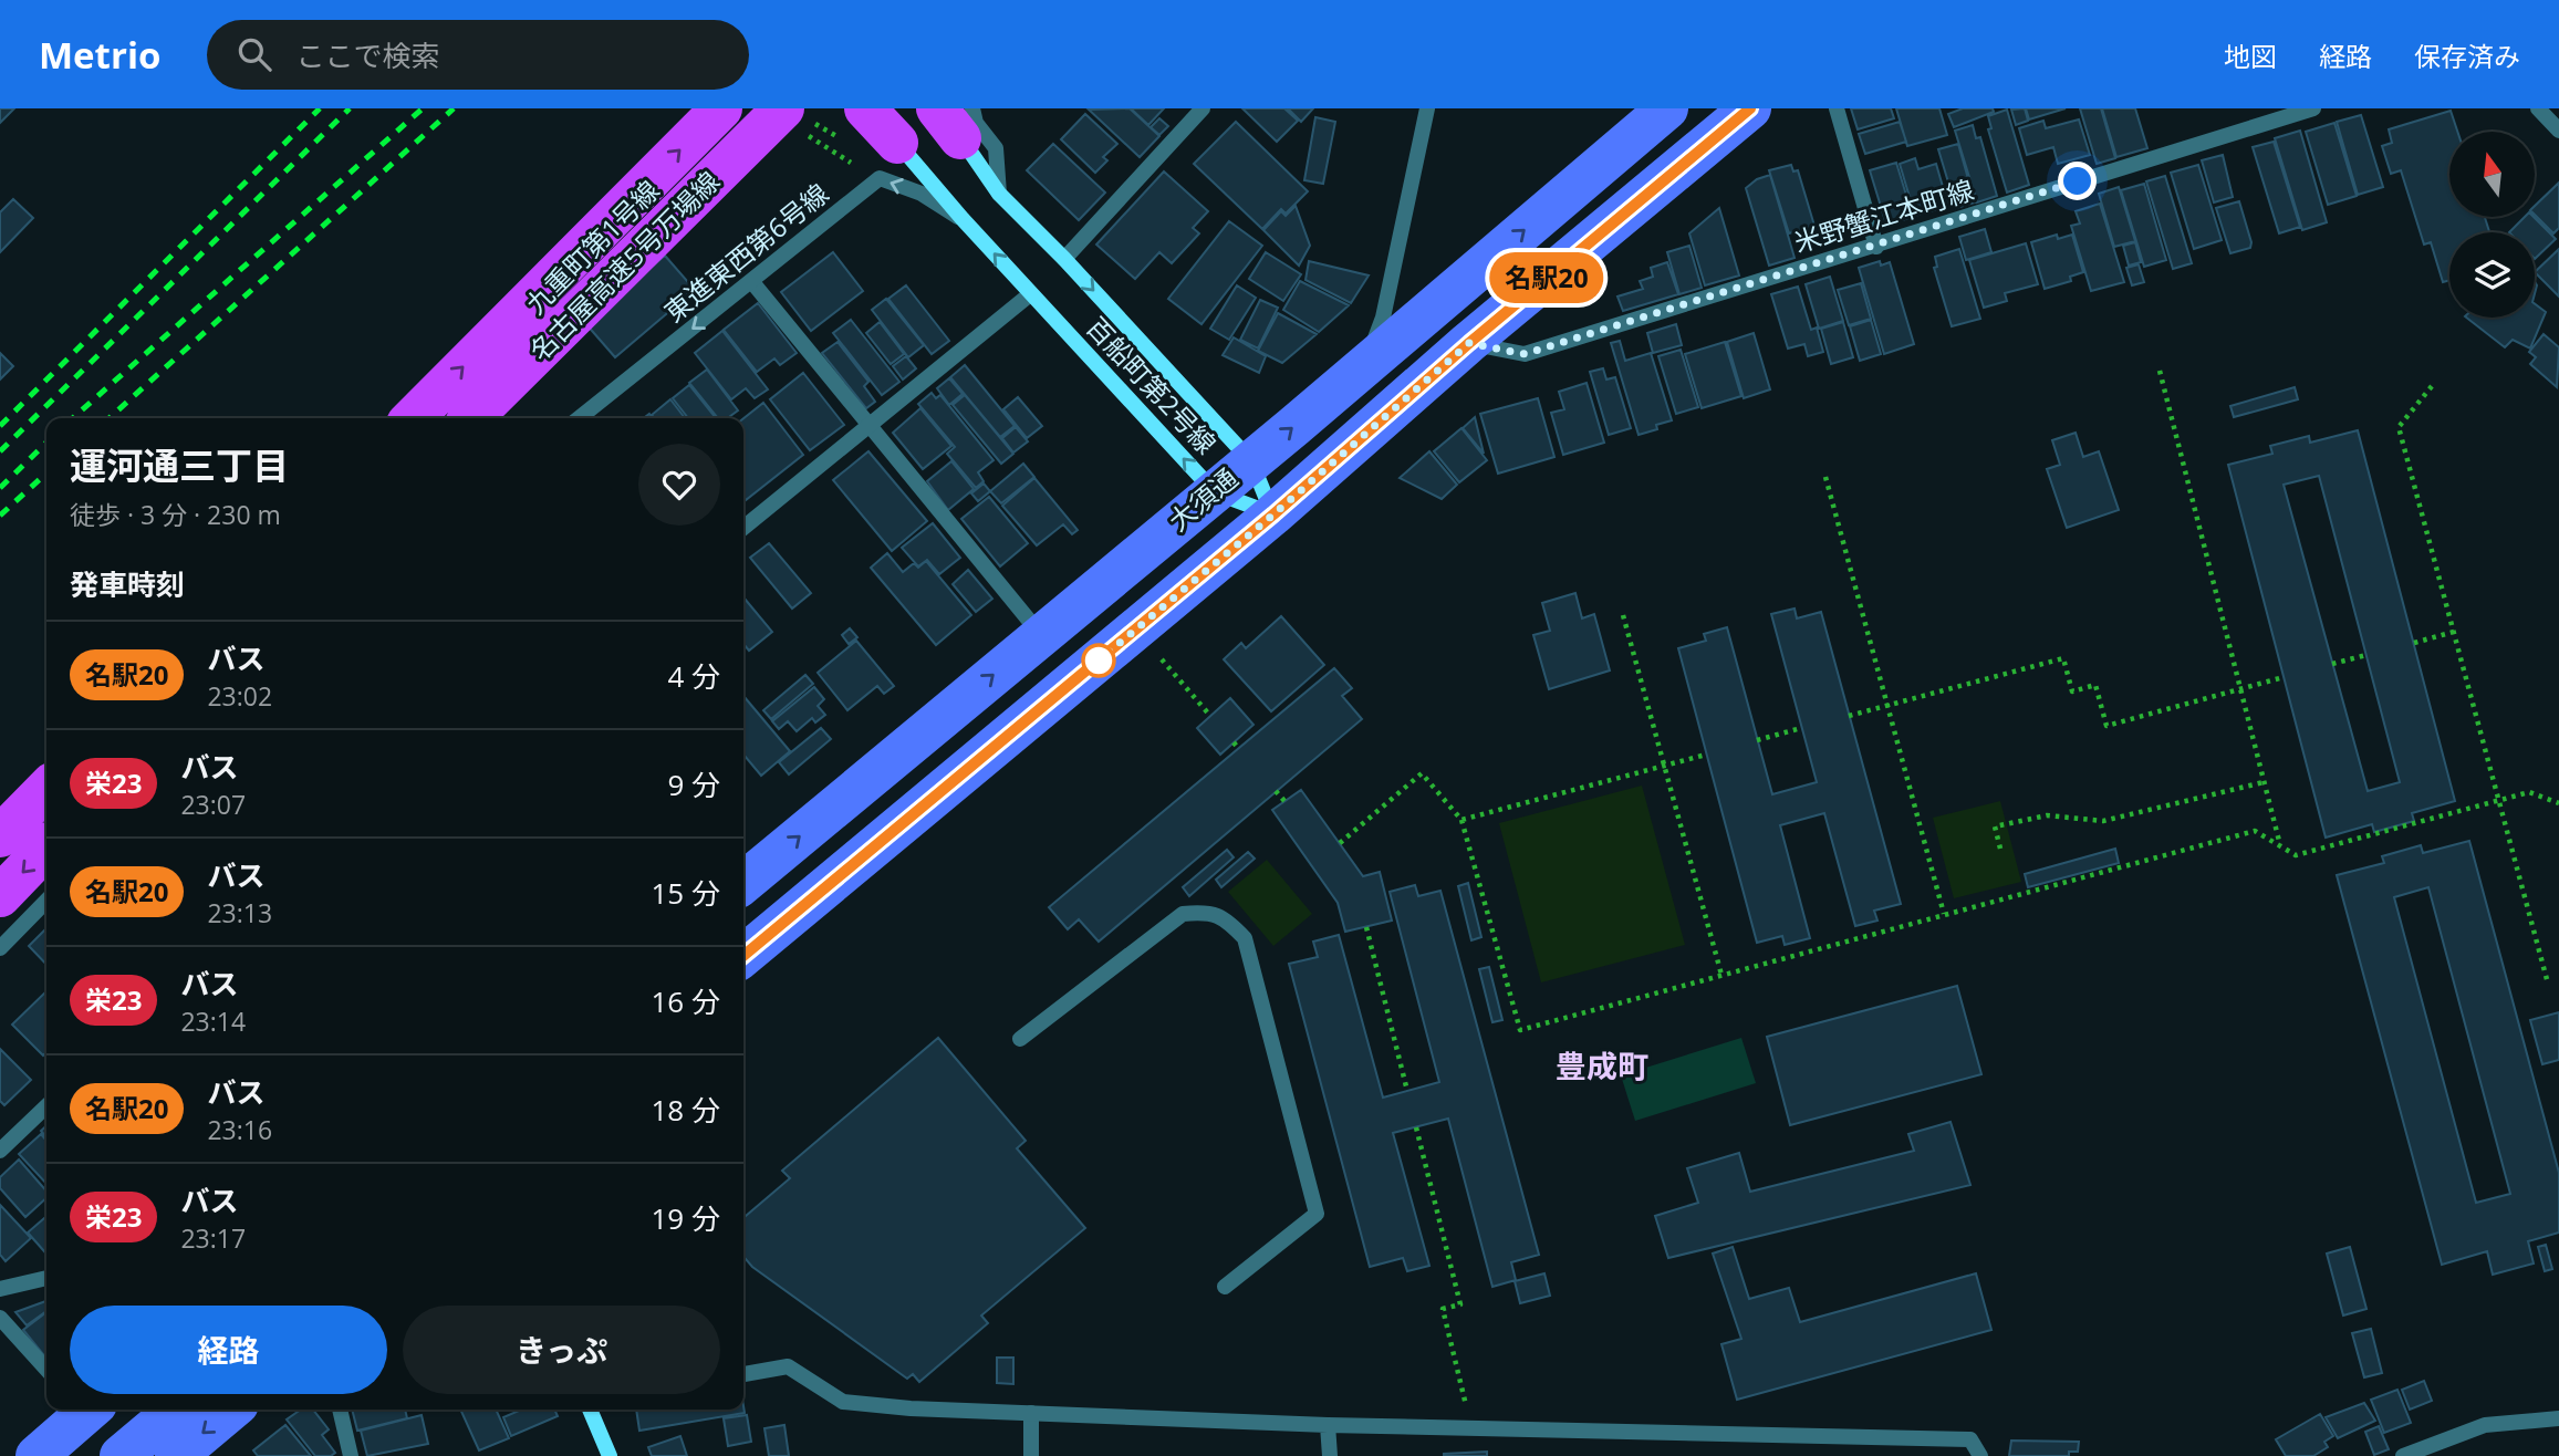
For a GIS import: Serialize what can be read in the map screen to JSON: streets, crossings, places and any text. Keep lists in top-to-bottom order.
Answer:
{
  "streets": {
    "highway": ["名古屋高速5号万場線"],
    "main road": ["大須通"],
    "street": [
      "米野蟹江本町線",
      "九重町第1号線",
      "東進東西第6号線",
      "百船町第2号線"
    ]
  },
  "crossings": [
    ["米野蟹江本町線", "大須通"],
    ["東進東西第6号線", "百船町第2号線"],
    ["百船町第2号線", "大須通"]
  ],
  "one_way": ["東進東西第6号線"],
  "districts": ["豊成町"],
  "lines": ["bus line 名駅20"],
  "north": "top",
  "page": {
    "header": "Metrio",
    "search": "ここで検索",
    "nav": ["地図", "経路", "保存済み"],
    "on_map": "名駅20",
    "heading": [
      ["運河通三丁目", "徒歩 · 3 分 · 230 m"],
      "発車時刻"
    ],
    "list": [
      {
        "mark": "名駅20",
        "name": "バス",
        "note": "23:02",
        "value": "4 分"
      },
      {
        "mark": "栄23",
        "name": "バス",
        "note": "23:07",
        "value": "9 分"
      },
      {
        "mark": "名駅20",
        "name": "バス",
        "note": "23:13",
        "value": "15 分"
      },
      {
        "mark": "栄23",
        "name": "バス",
        "note": "23:14",
        "value": "16 分"
      },
      {
        "mark": "名駅20",
        "name": "バス",
        "note": "23:16",
        "value": "18 分"
      },
      {
        "mark": "栄23",
        "name": "バス",
        "note": "23:17",
        "value": "19 分"
      }
    ],
    "buttons": ["経路", "きっぷ"]
  }
}
